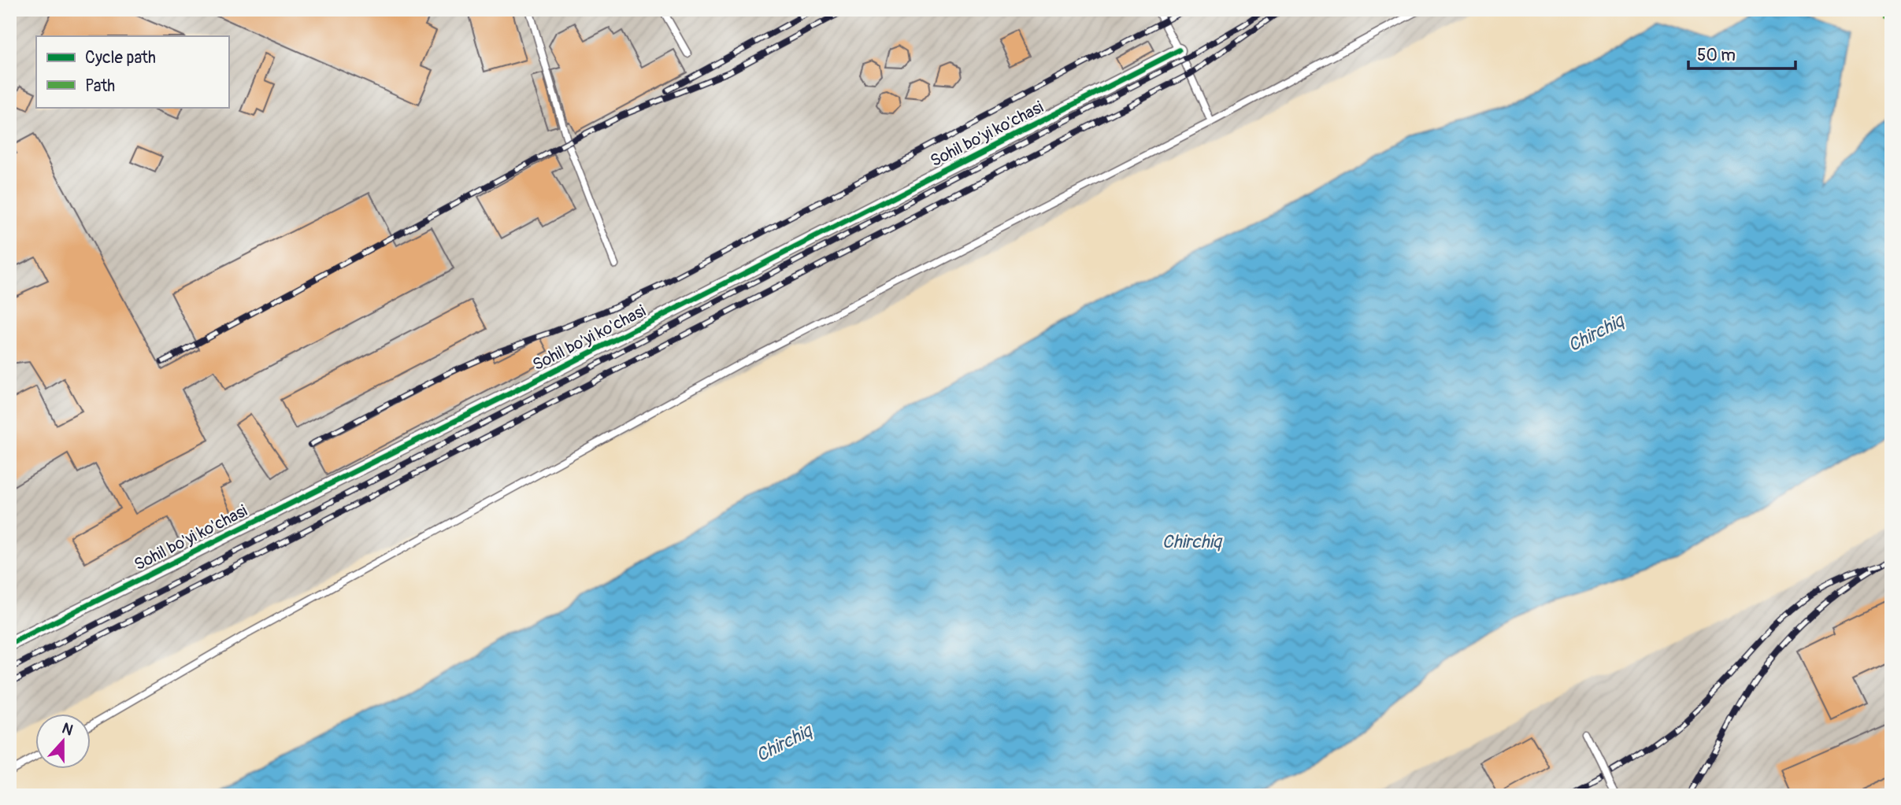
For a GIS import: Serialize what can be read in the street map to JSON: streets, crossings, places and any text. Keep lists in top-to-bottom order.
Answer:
{
  "streets": {
    "street": ["Sohil bo'yi ko'chasi"]
  },
  "water": ["Chirchiq"],
  "legend": ["Cycle path", "Path"],
  "scale_bar": "50 m",
  "north": "top"
}
